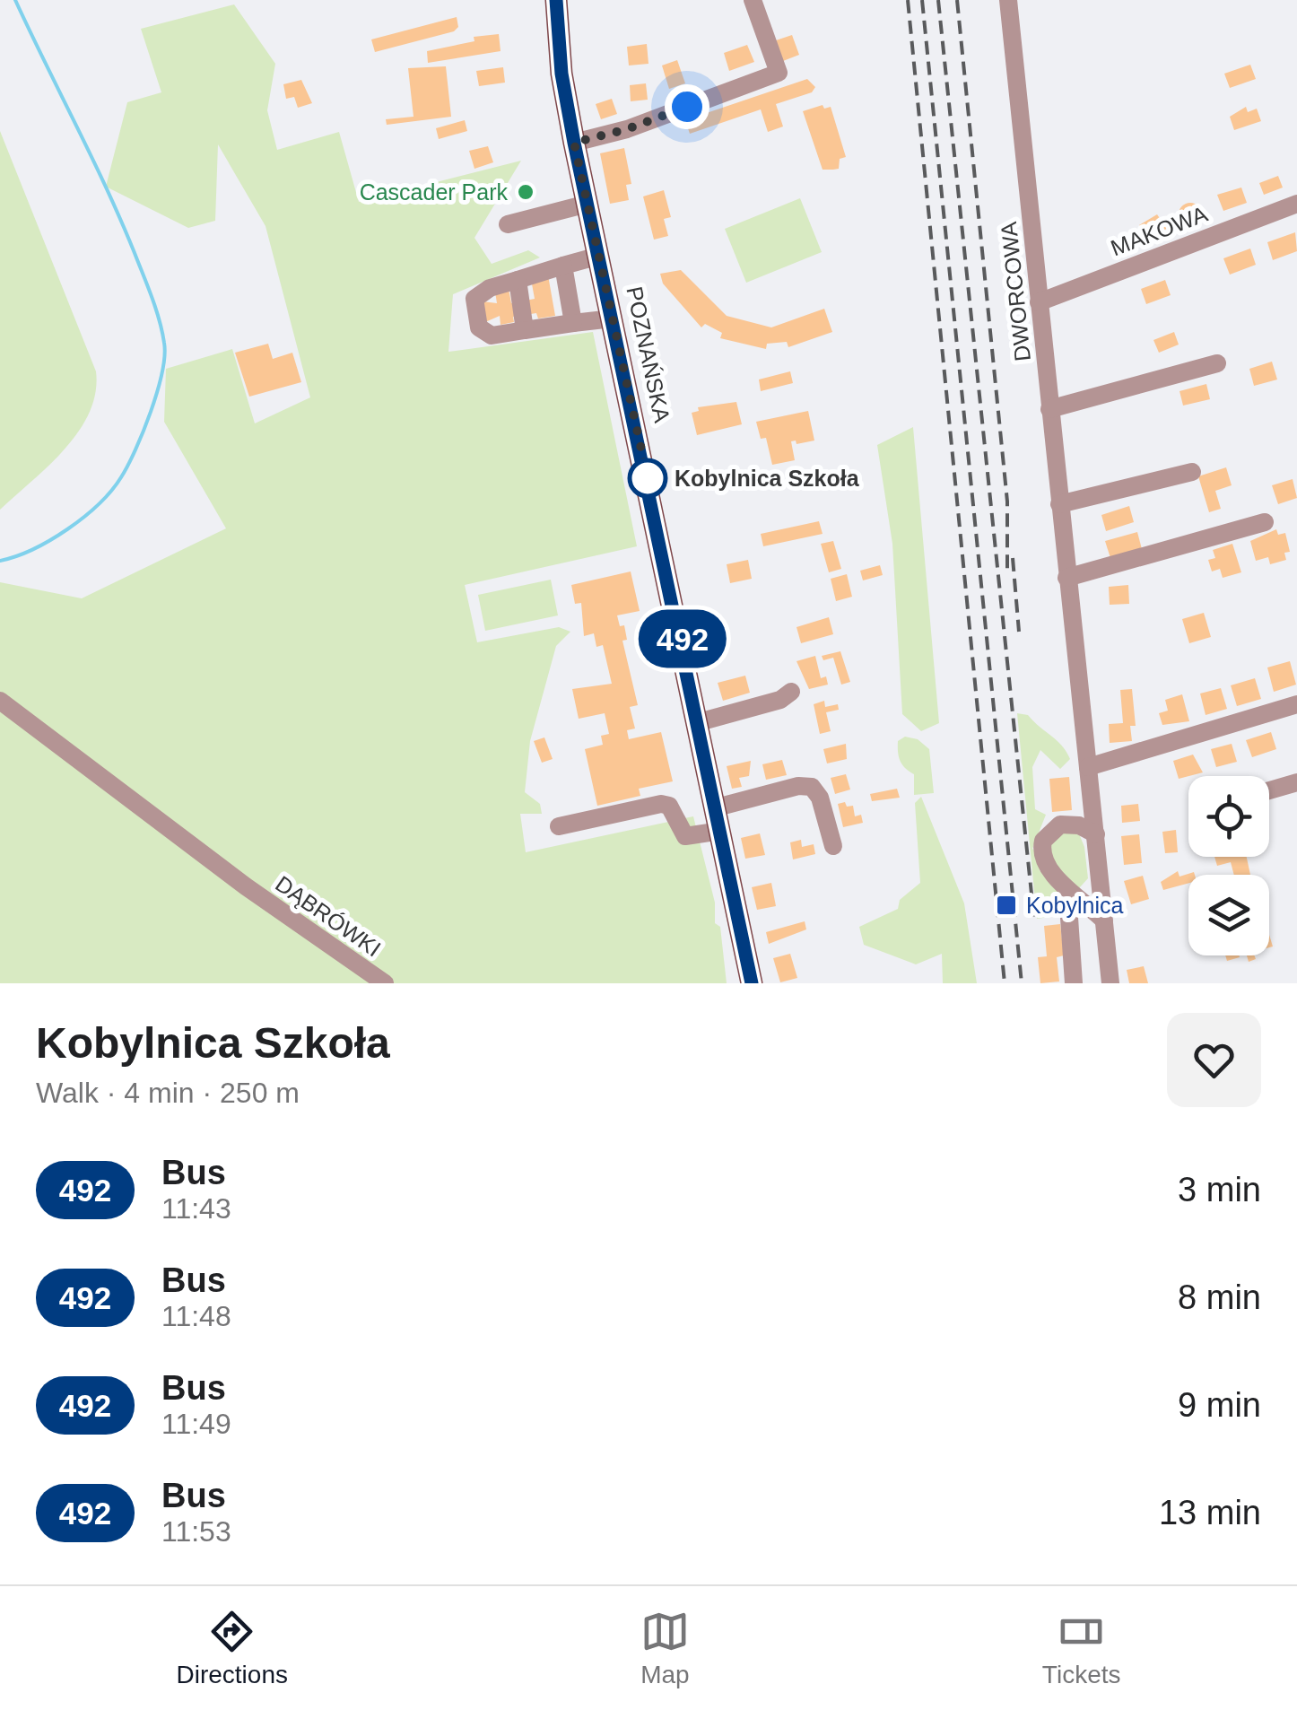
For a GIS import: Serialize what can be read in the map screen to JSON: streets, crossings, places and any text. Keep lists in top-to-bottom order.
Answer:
{
  "streets": {
    "main road": ["POZNAŃSKA"],
    "street": ["MAKOWA", "DWORCOWA", "DĄBRÓWKI"]
  },
  "crossings": [
    ["MAKOWA", "DWORCOWA"]
  ],
  "places": {
    "other": ["Cascader Park", "Kobylnica Szkoła"],
    "transit": ["Kobylnica"]
  },
  "lines": ["bus line 492"],
  "page": {
    "on_map": "492",
    "heading": ["Kobylnica Szkoła", "Walk · 4 min · 250 m"],
    "list": [
      {
        "mark": "492",
        "name": "Bus",
        "note": "11:43",
        "value": "3 min"
      },
      {
        "mark": "492",
        "name": "Bus",
        "note": "11:48",
        "value": "8 min"
      },
      {
        "mark": "492",
        "name": "Bus",
        "note": "11:49",
        "value": "9 min"
      },
      {
        "mark": "492",
        "name": "Bus",
        "note": "11:53",
        "value": "13 min"
      }
    ],
    "tabs": ["Directions", "Map", "Tickets"]
  }
}
